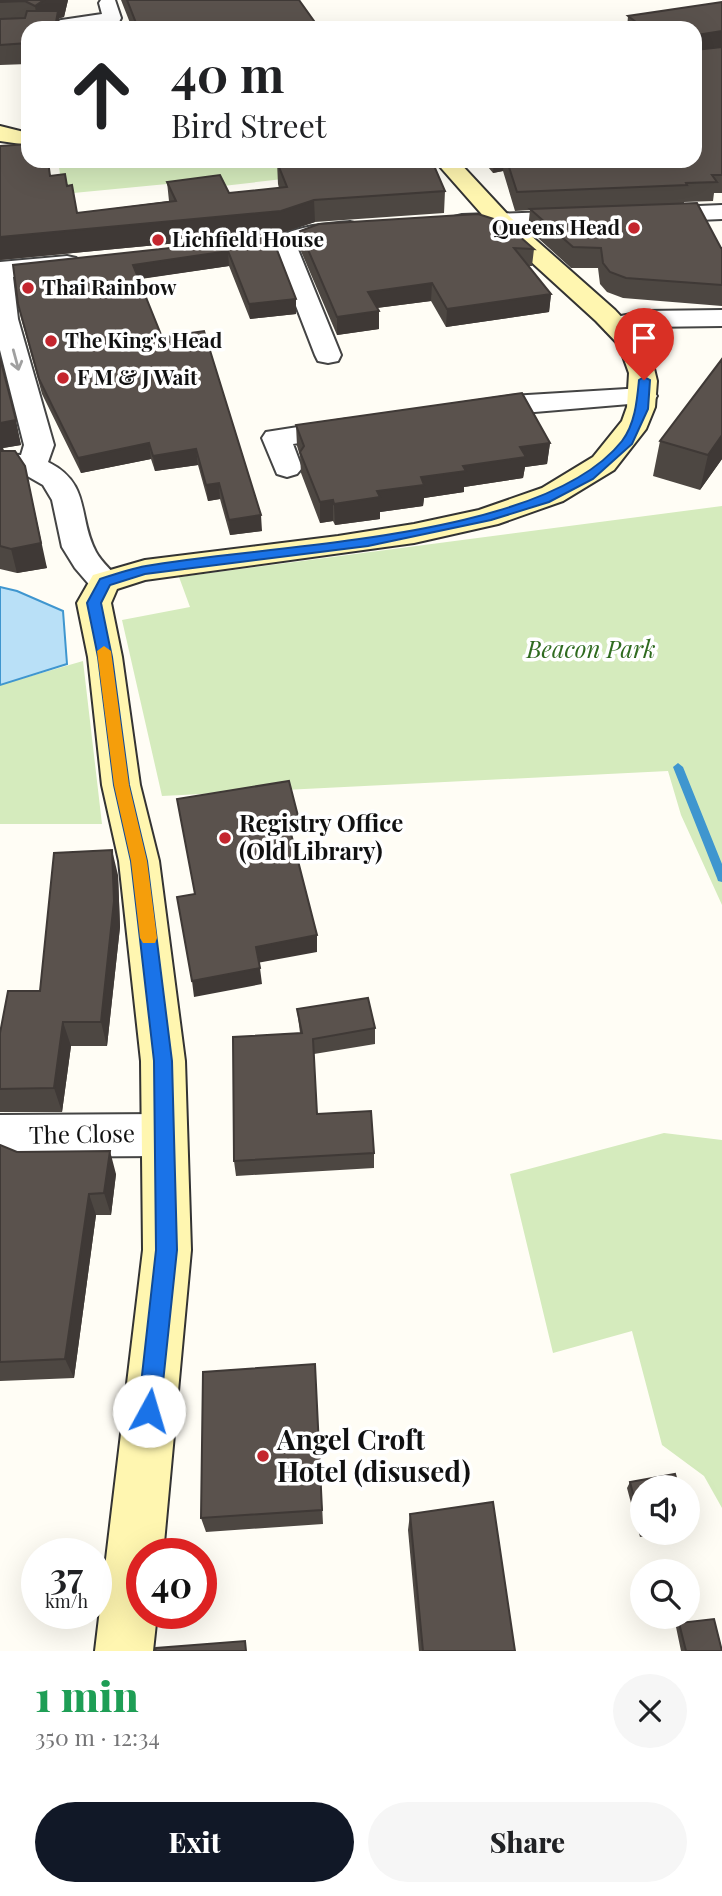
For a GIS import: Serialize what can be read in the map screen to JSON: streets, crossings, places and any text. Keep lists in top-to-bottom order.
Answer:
{
  "streets": {
    "street": ["The Close"]
  },
  "parks": ["Beacon Park"],
  "places": [
    "Queens Head",
    "Lichfield House",
    "Thai Rainbow",
    "The King's Head",
    "F M & J Wait",
    "Registry Office (Old Library)",
    "Angel Croft Hotel (disused)"
  ],
  "page": {
    "turn": ["40 m", "Bird Street"],
    "speed": "37 km/h",
    "limit": "40",
    "heading": ["1 min", "350 m · 12:34"],
    "buttons": ["Exit", "Share"]
  }
}
